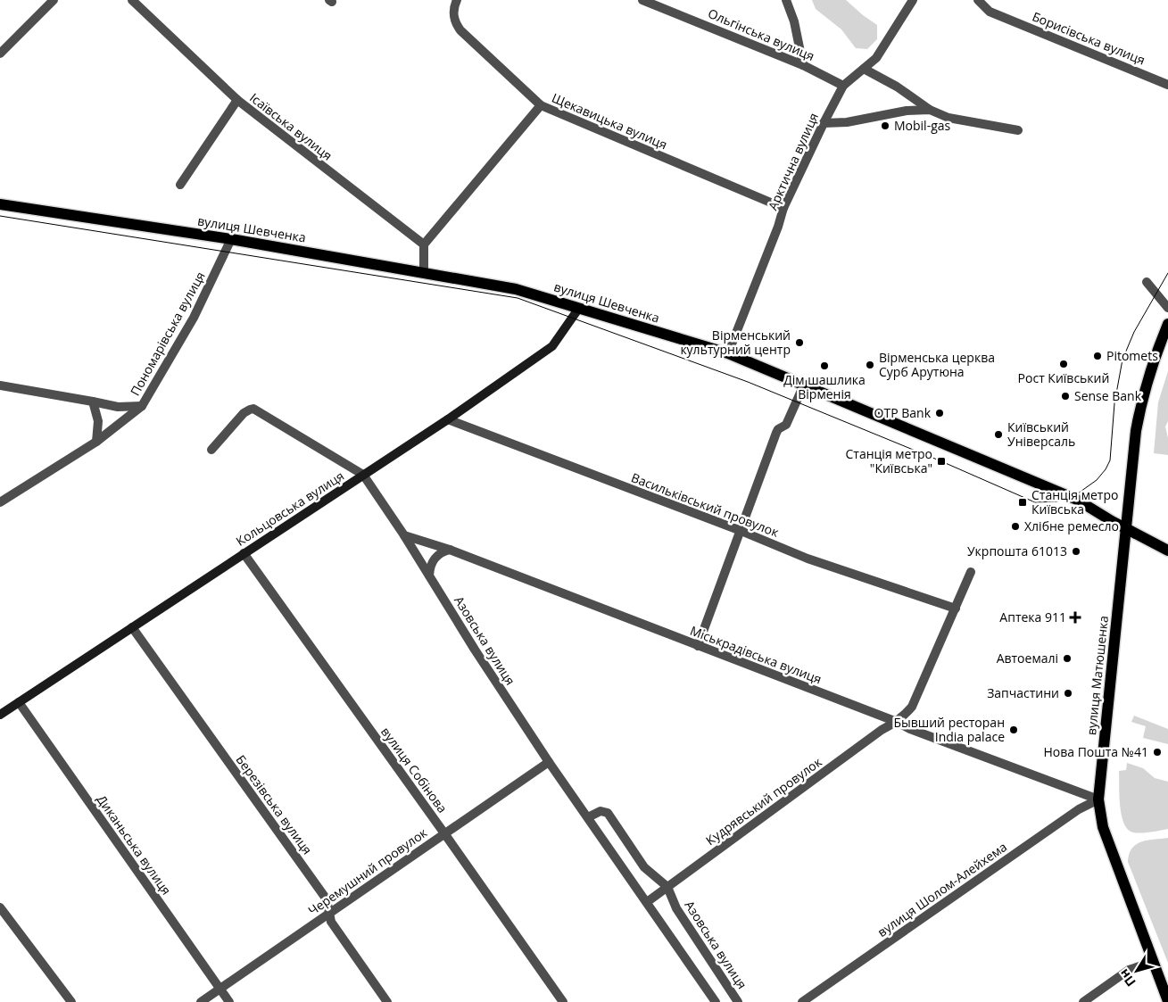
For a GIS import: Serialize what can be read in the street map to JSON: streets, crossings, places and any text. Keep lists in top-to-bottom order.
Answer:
{
  "streets": {
    "main road": ["вулиця Шевченка", "вулиця Матюшенка"],
    "street": [
      "Ольгінська вулиця",
      "Борисівська вулиця",
      "Щекавицька вулиця",
      "Ісаївська вулиця",
      "Арктична вулиця",
      "Пономарівська вулиця",
      "Васильківський провулок",
      "Кольцовська вулиця",
      "Азовська вулиця",
      "Міськрадівська вулиця",
      "вулиця Собінова",
      "Кудрявський провулок",
      "Березівська вулиця",
      "Диканьська вулиця",
      "Черемушний провулок",
      "вулиця Шолом-Алейхема"
    ]
  },
  "crossings": [
    ["Ольгінська вулиця", "Арктична вулиця"],
    ["Щекавицька вулиця", "Арктична вулиця"],
    ["Арктична вулиця", "вулиця Шевченка"],
    ["вулиця Шевченка", "Пономарівська вулиця"],
    ["вулиця Шевченка", "Кольцовська вулиця"],
    ["вулиця Шевченка", "вулиця Матюшенка"],
    ["Васильківський провулок", "Кольцовська вулиця"],
    ["Кольцовська вулиця", "Азовська вулиця"],
    ["Кольцовська вулиця", "вулиця Собінова"],
    ["Кольцовська вулиця", "Березівська вулиця"],
    ["Кольцовська вулиця", "Диканьська вулиця"],
    ["Азовська вулиця", "Міськрадівська вулиця"],
    ["Азовська вулиця", "Кудрявський провулок"],
    ["Азовська вулиця", "Черемушний провулок"],
    ["Міськрадівська вулиця", "вулиця Матюшенка"],
    ["Міськрадівська вулиця", "Кудрявський провулок"],
    ["Міськрадівська вулиця", "вулиця Шолом-Алейхема"],
    ["вулиця Матюшенка", "вулиця Шолом-Алейхема"],
    ["вулиця Собінова", "Черемушний провулок"],
    ["Березівська вулиця", "Черемушний провулок"],
    ["Диканьська вулиця", "Черемушний провулок"]
  ],
  "places": {
    "other": [
      "Mobil-gas",
      "Вірменський культурний центр",
      "Pitomets",
      "Рост Київський",
      "Вірменська церква Сурб Арутюна",
      "Дім шашлика Вірменія",
      "Sense Bank",
      "OTP Bank",
      "Київський Універсаль",
      "Хлібне ремесло",
      "Укрпошта 61013",
      "Автоемалі",
      "Запчастини",
      "Бывший ресторан India palace",
      "Нова Пошта №41"
    ],
    "transit": ["Станція метро \"Київська\"", "Станція метро Київська"],
    "health": ["Аптека 911"]
  },
  "north": "bottom left"
}
